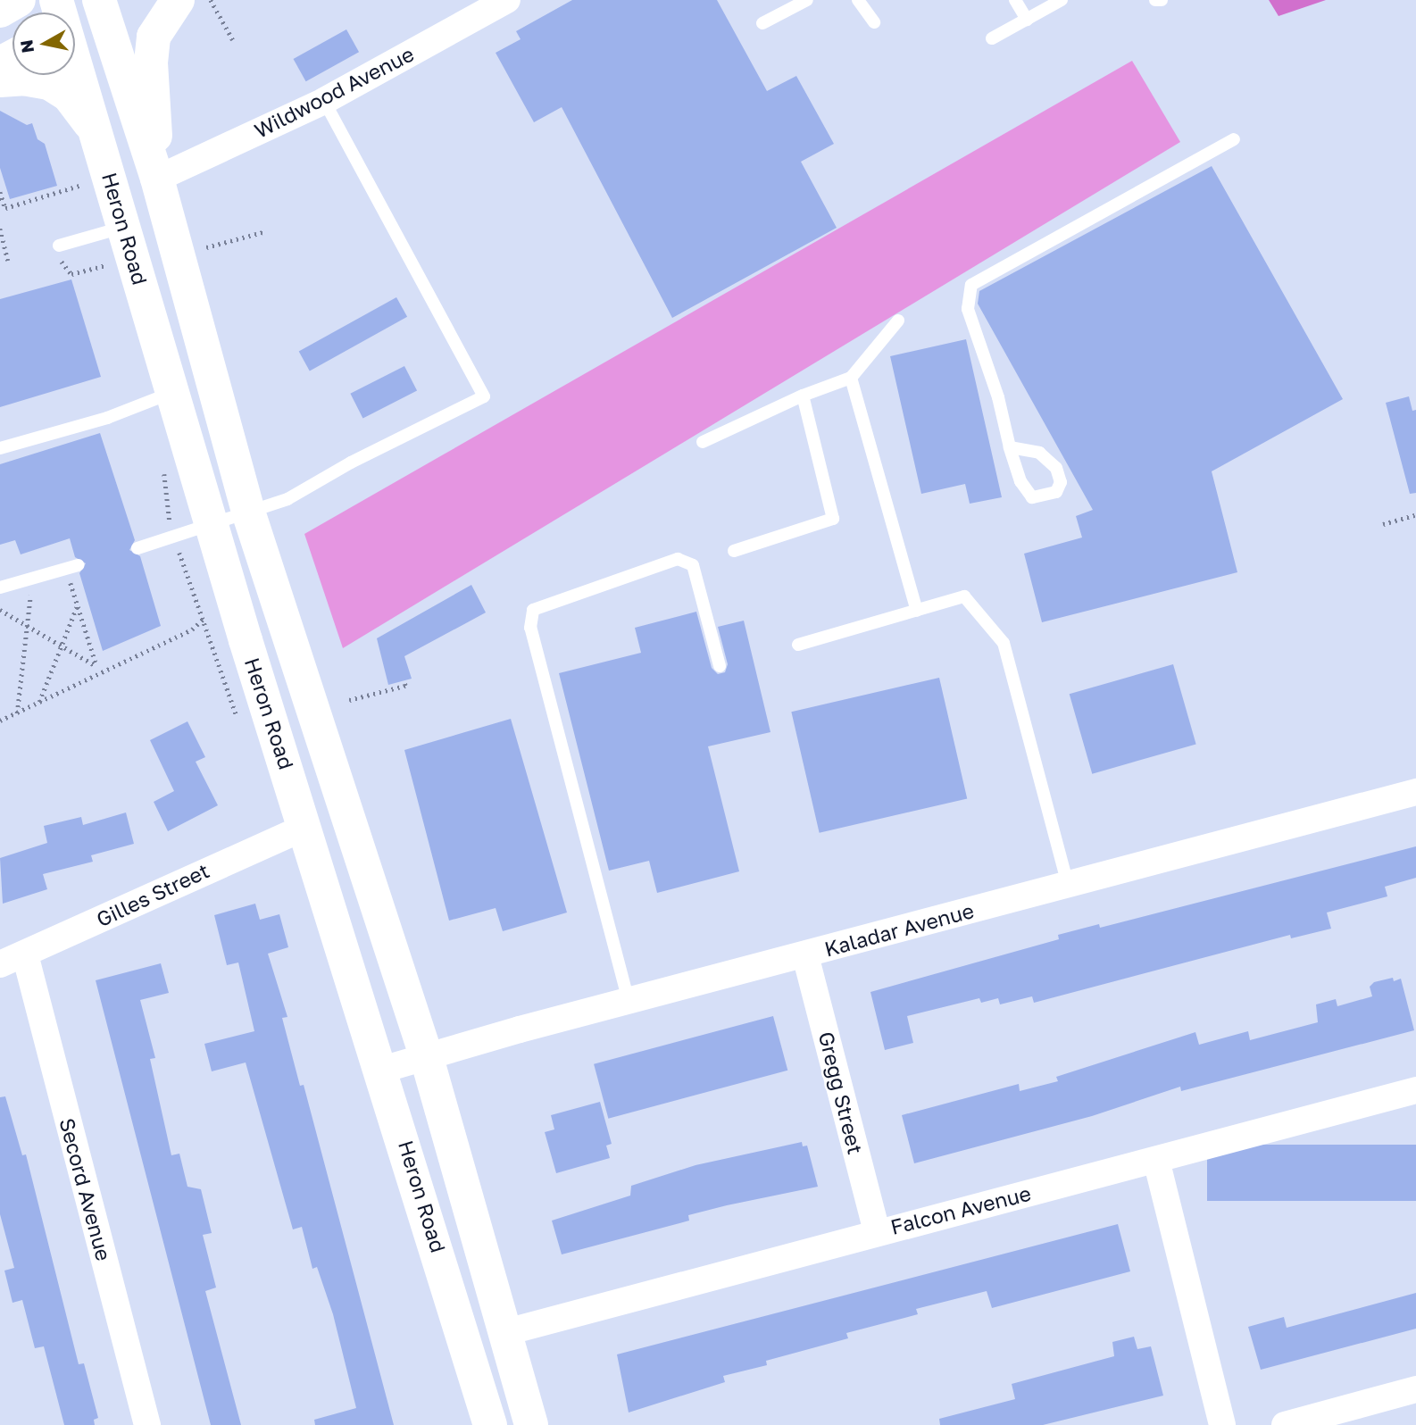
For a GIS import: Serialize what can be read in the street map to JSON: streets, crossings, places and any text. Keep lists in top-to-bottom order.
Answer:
{
  "streets": {
    "main road": ["Heron Road"],
    "street": [
      "Wildwood Avenue",
      "Gilles Street",
      "Kaladar Avenue",
      "Gregg Street",
      "Secord Avenue",
      "Falcon Avenue"
    ]
  },
  "crossings": [
    ["Wildwood Avenue", "Heron Road"],
    ["Heron Road", "Gilles Street"],
    ["Heron Road", "Kaladar Avenue"],
    ["Heron Road", "Falcon Avenue"],
    ["Gilles Street", "Secord Avenue"],
    ["Kaladar Avenue", "Gregg Street"],
    ["Gregg Street", "Falcon Avenue"]
  ],
  "north": "left"
}
